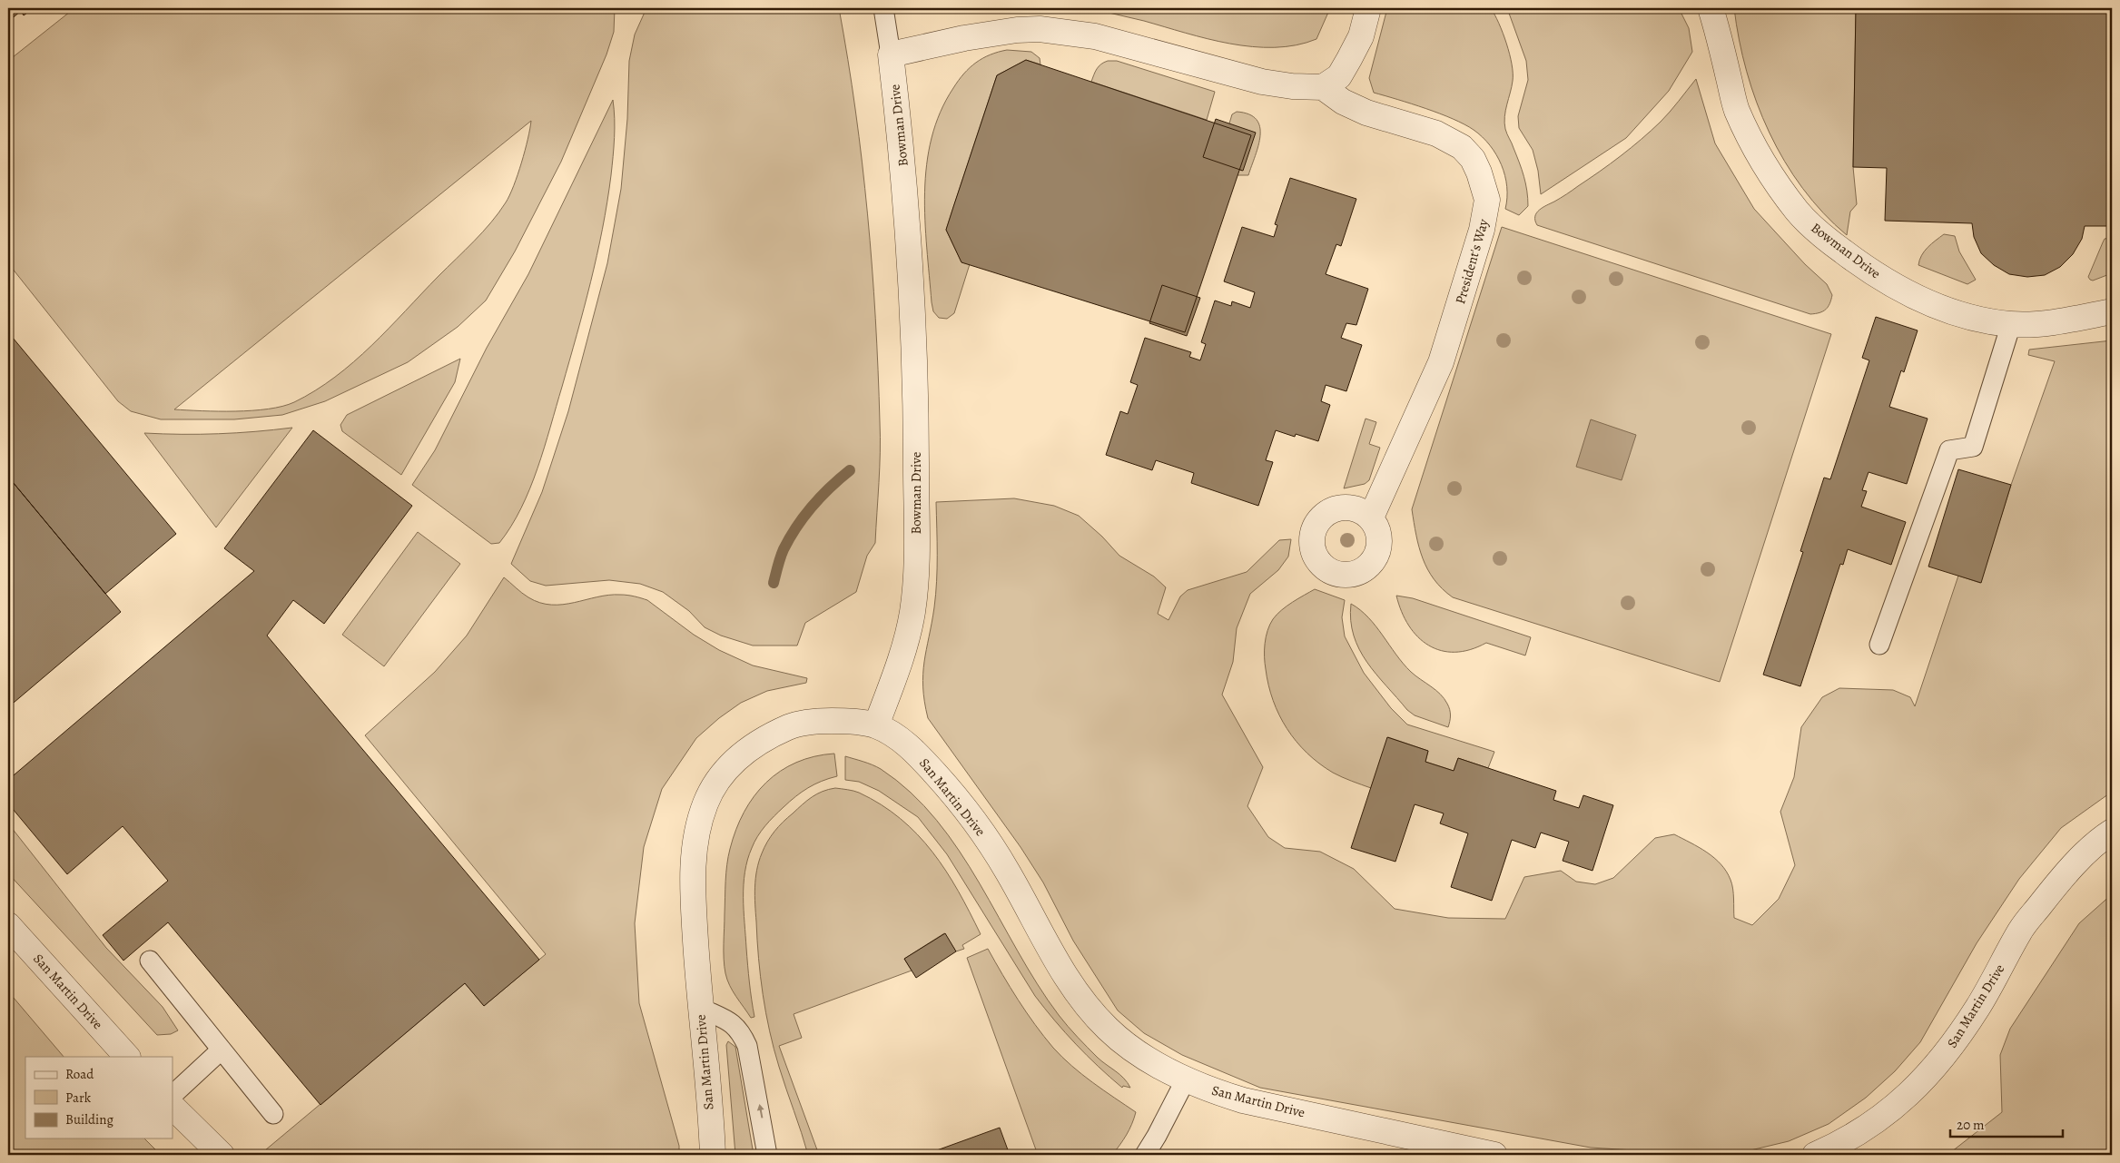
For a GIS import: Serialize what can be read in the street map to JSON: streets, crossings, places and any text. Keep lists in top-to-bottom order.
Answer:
{
  "streets": {
    "street": ["Bowman Drive", "President's Way", "San Martin Drive"]
  },
  "crossings": [
    ["Bowman Drive", "San Martin Drive"]
  ],
  "legend": ["Road", "Park", "Building"],
  "scale_bar": "20 m"
}
